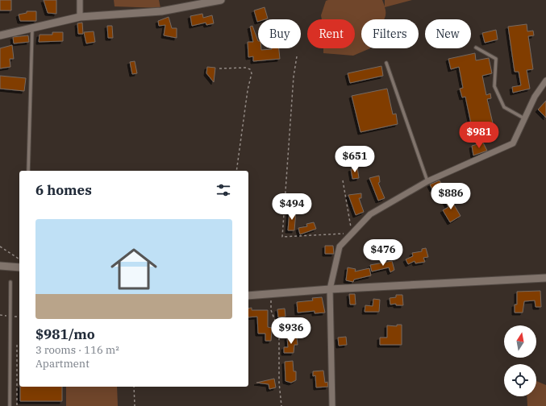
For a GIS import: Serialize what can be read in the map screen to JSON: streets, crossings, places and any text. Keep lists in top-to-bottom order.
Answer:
{
  "north": "top",
  "page": {
    "chip": [
      "Buy",
      "Rent",
      "Filters",
      "New"
    ],
    "price": [
      "$981",
      "$651",
      "$886",
      "$494",
      "$476",
      "$936"
    ],
    "heading": "6 homes",
    "list": [
      {
        "name": "$981/mo",
        "note": "3 rooms · 116 m² · Apartment"
      }
    ]
  }
}
